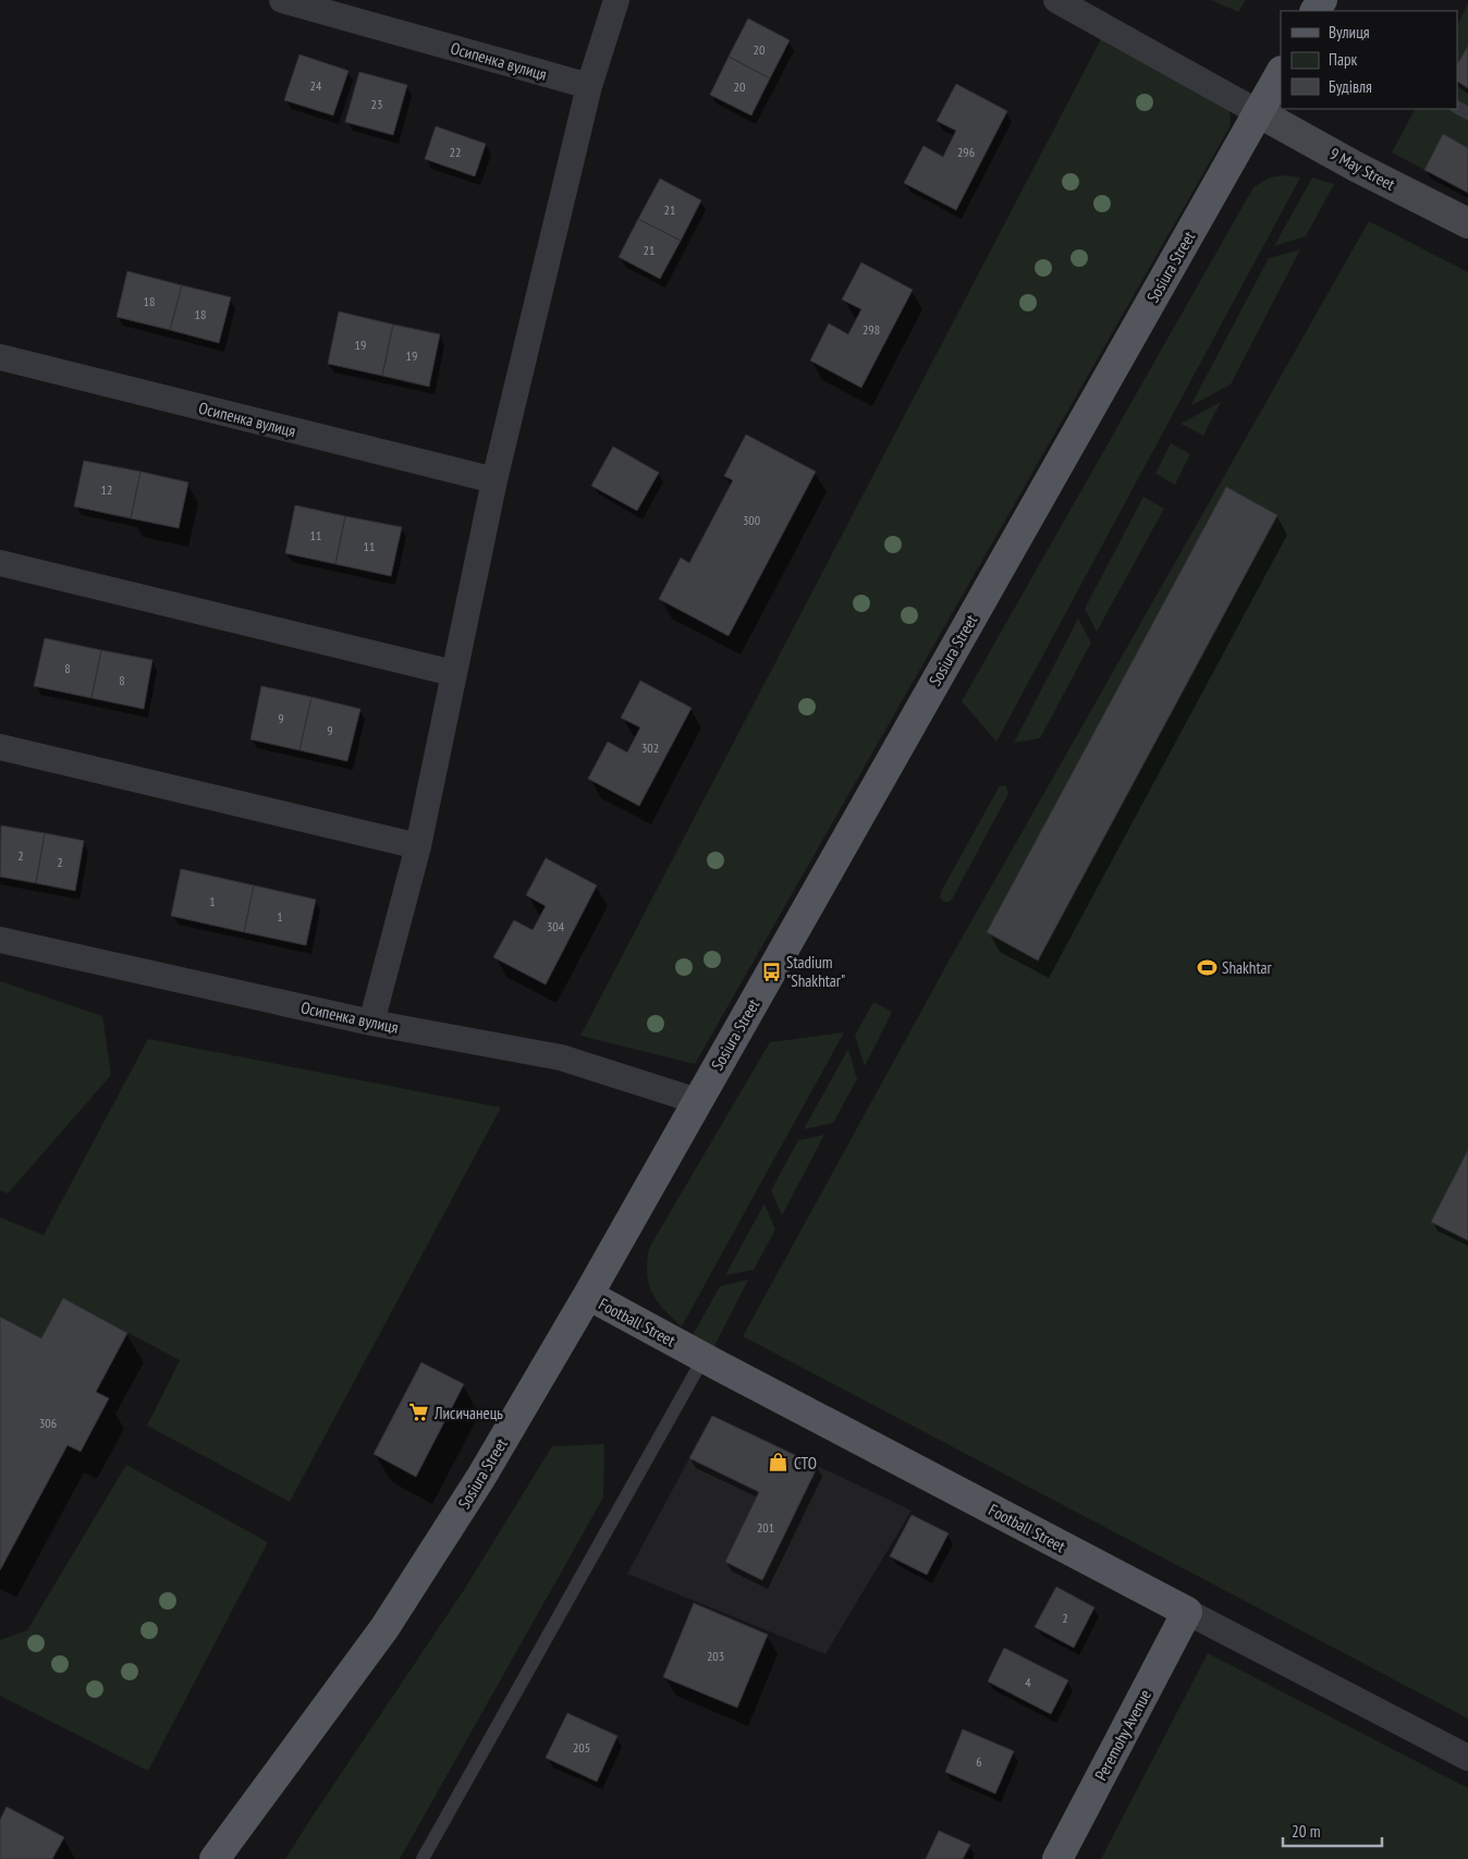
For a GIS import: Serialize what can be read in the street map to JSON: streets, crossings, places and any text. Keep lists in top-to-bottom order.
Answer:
{
  "streets": {
    "main road": [
      "9 May Street",
      "Sosiura Street",
      "Football Street",
      "Peremohy Avenue"
    ],
    "street": ["Осипенка вулиця"]
  },
  "crossings": [
    ["Осипенка вулиця", "Sosiura Street"],
    ["9 May Street", "Sosiura Street"],
    ["Sosiura Street", "Football Street"],
    ["Football Street", "Peremohy Avenue"]
  ],
  "places": {
    "sports": ["Shakhtar"],
    "bus stop": ["Stadium \"Shakhtar\""],
    "supermarket": ["Лисичанець"],
    "shop": ["СТО"]
  },
  "house_numbers": [
    "20",
    "24",
    "20",
    "23",
    "22",
    "296",
    "21",
    "21",
    "18",
    "18",
    "298",
    "19",
    "19",
    "12",
    "300",
    "11",
    "11",
    "8",
    "8",
    "9",
    "9",
    "302",
    "2",
    "2",
    "1",
    "1",
    "304",
    "306",
    "201",
    "2",
    "203",
    "4",
    "205",
    "6"
  ],
  "legend": ["Вулиця", "Парк", "Будівля"],
  "scale_bar": "20 m"
}
